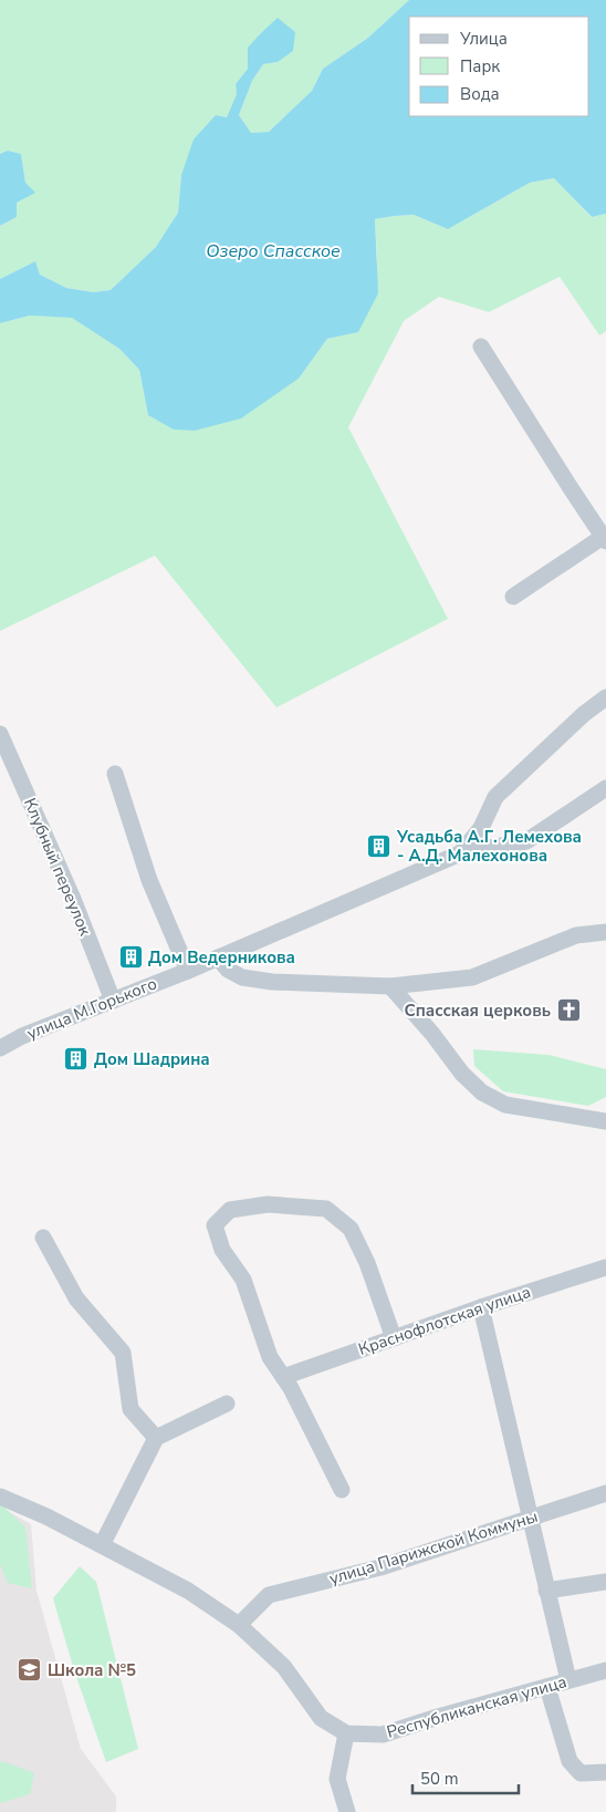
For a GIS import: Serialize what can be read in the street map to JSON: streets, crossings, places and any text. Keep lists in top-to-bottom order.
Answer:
{
  "streets": {
    "street": [
      "Клубный переулок",
      "улица М.Горького",
      "Краснофлотская улица",
      "улица Парижской Коммуны",
      "Республиканская улица"
    ]
  },
  "crossings": [
    ["Клубный переулок", "улица М.Горького"]
  ],
  "water": ["Озеро Спасское"],
  "places": {
    "building": ["Усадьба А.Г. Лемехова - А.Д. Малехонова", "Дом Ведерникова", "Дом Шадрина"],
    "church": ["Спасская церковь"],
    "school or university": ["Школа №5"]
  },
  "legend": ["Улица", "Парк", "Вода"],
  "scale_bar": "50 m"
}
